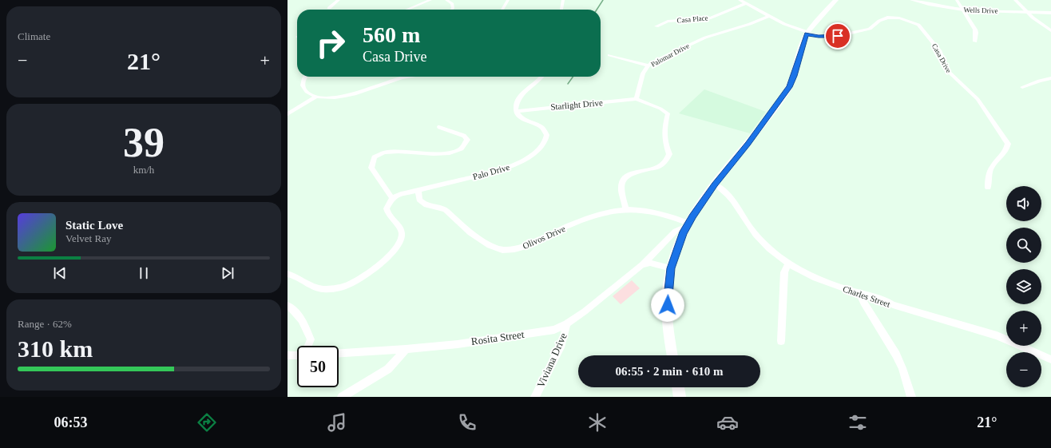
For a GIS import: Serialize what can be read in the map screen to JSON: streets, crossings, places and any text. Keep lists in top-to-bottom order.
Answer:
{
  "streets": {
    "main road": ["Wells Drive"],
    "street": [
      "Casa Place",
      "Palomar Drive",
      "Casa Drive",
      "Starlight Drive",
      "Palo Drive",
      "Olivos Drive",
      "Charles Street",
      "Rosita Street",
      "Viviana Drive"
    ]
  },
  "crossings": [
    ["Casa Place", "Casa Drive"],
    ["Palomar Drive", "Casa Drive"],
    ["Palomar Drive", "Starlight Drive"],
    ["Starlight Drive", "Palo Drive"],
    ["Palo Drive", "Olivos Drive"],
    ["Olivos Drive", "Rosita Street"],
    ["Rosita Street", "Viviana Drive"]
  ],
  "page": {
    "tile": [
      "Climate",
      ["39", "km/h"],
      ["Range · 62%", "310 km"]
    ],
    "turn": ["560 m", "Casa Drive"],
    "heat": ["−", "21°", "+"],
    "map_buttons": ["+", "−"],
    "song": ["Static Love", "Velvet Ray"],
    "limit": "50",
    "trip": "06:55 · 2 min · 610 m",
    "tabs": ["06:53", "21°"]
  }
}
